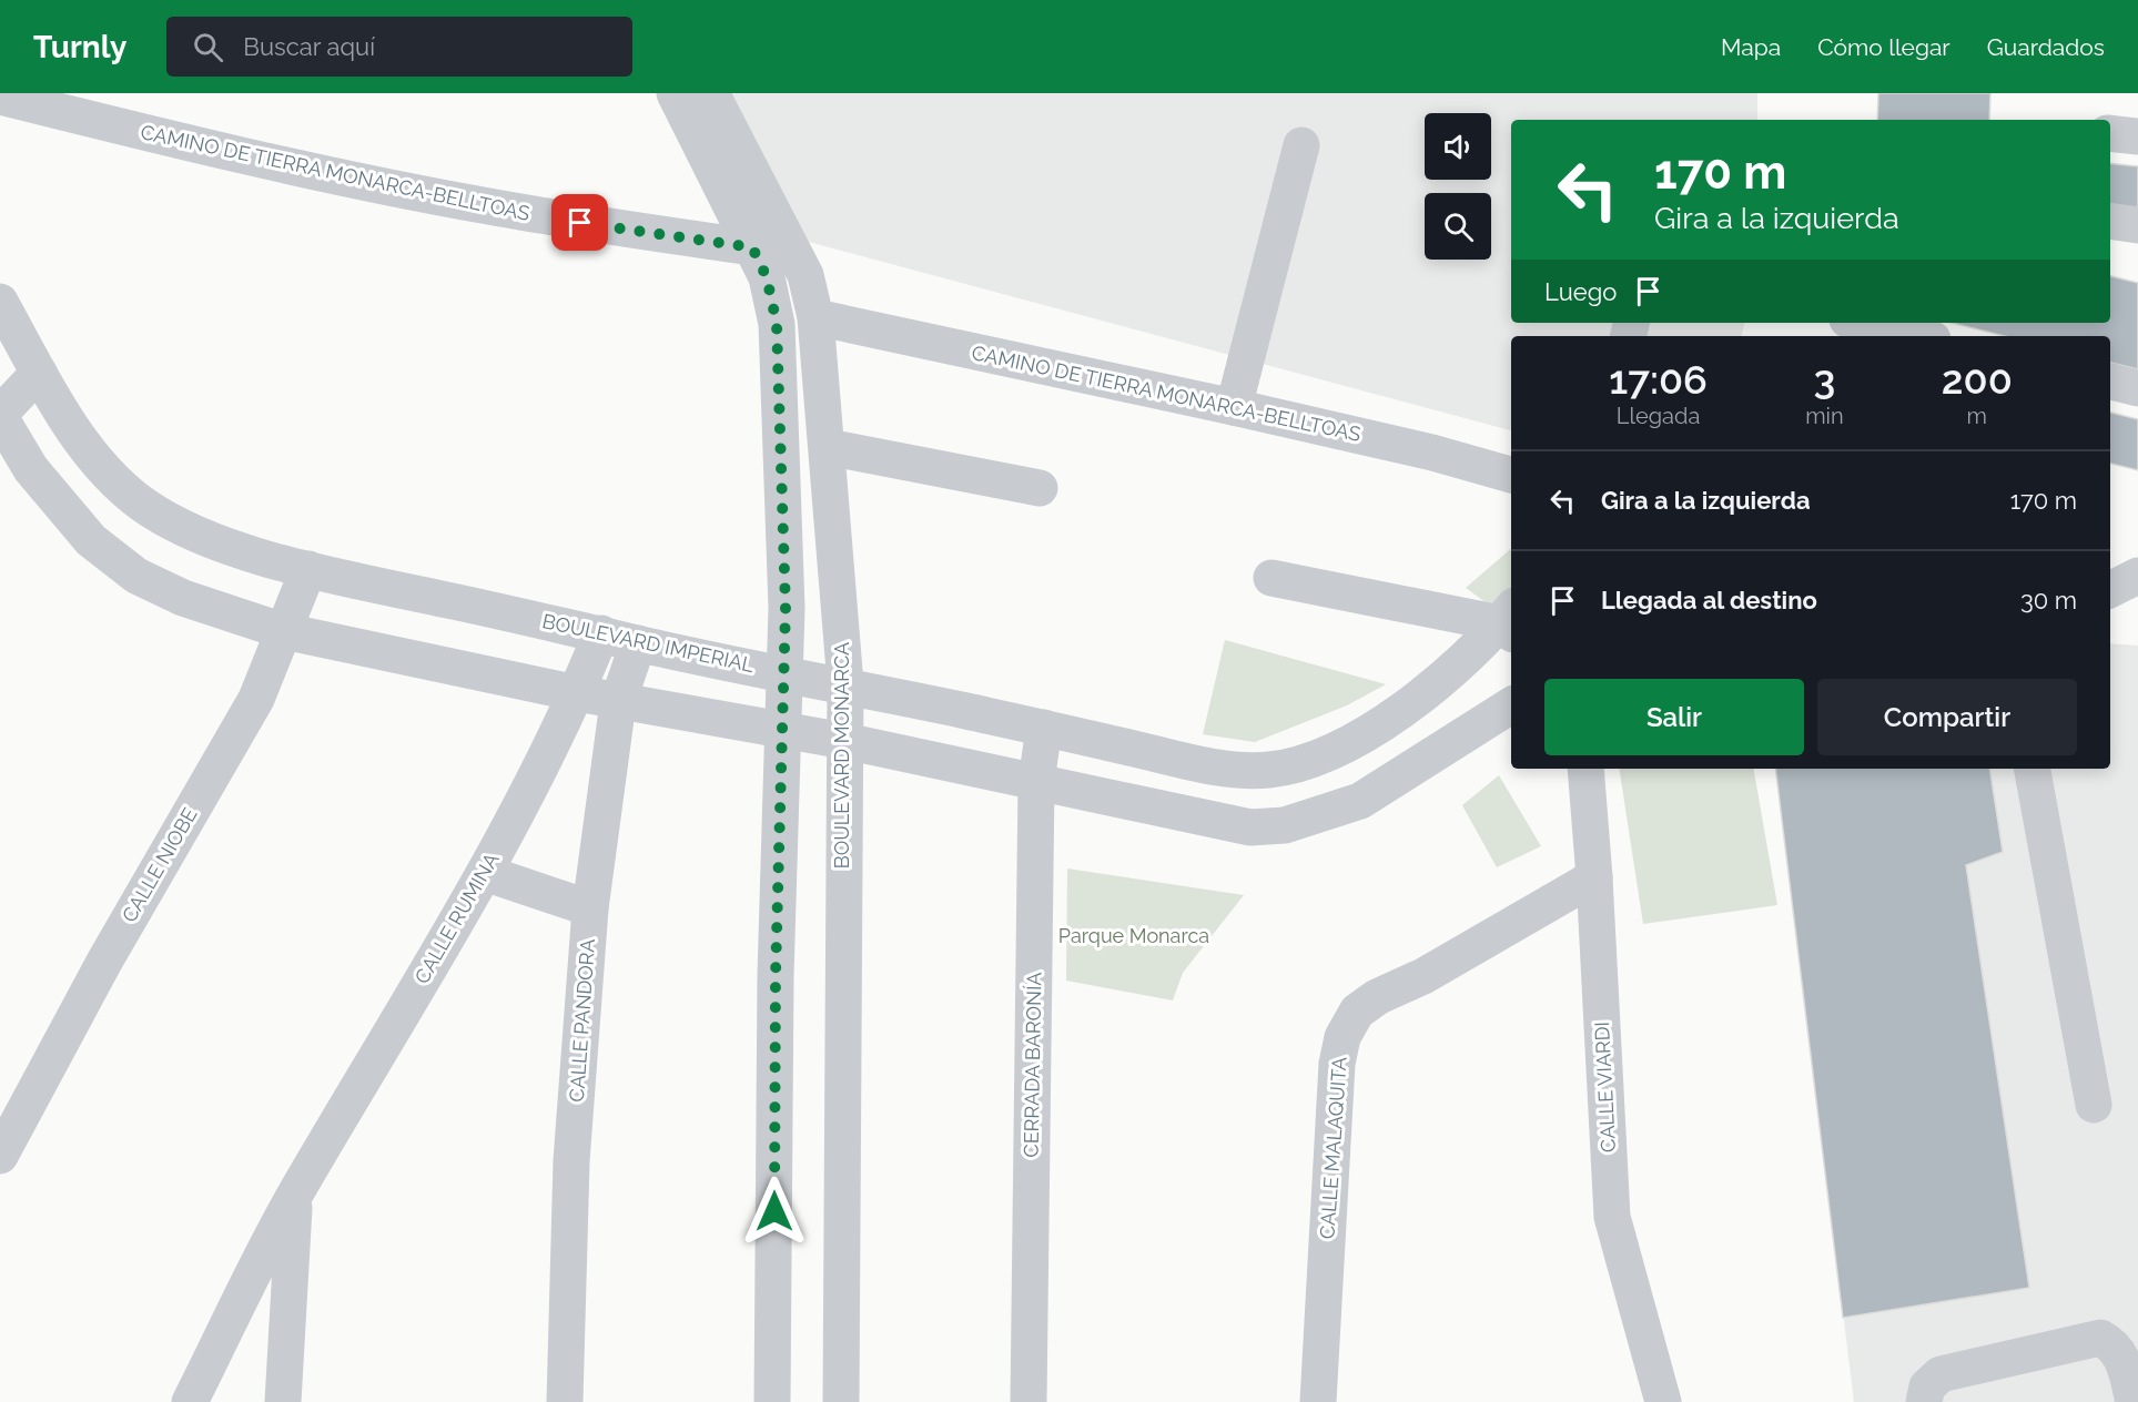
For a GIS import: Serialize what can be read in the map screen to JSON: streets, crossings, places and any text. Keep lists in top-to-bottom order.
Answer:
{
  "streets": {
    "street": [
      "CAMINO DE TIERRA MONARCA-BELLTOAS",
      "BOULEVARD IMPERIAL",
      "BOULEVARD MONARCA",
      "CALLE NIOBE",
      "CALLE RUMINA",
      "CALLE PANDORA",
      "CERRADA BARONÍA",
      "CALLE VIARDI",
      "CALLE MALAQUITA"
    ]
  },
  "crossings": [
    ["CAMINO DE TIERRA MONARCA-BELLTOAS", "BOULEVARD MONARCA"],
    ["BOULEVARD IMPERIAL", "BOULEVARD MONARCA"],
    ["BOULEVARD IMPERIAL", "CALLE NIOBE"],
    ["BOULEVARD IMPERIAL", "CALLE RUMINA"],
    ["BOULEVARD IMPERIAL", "CALLE PANDORA"],
    ["BOULEVARD IMPERIAL", "CERRADA BARONÍA"],
    ["CALLE VIARDI", "CALLE MALAQUITA"]
  ],
  "parks": ["Parque Monarca"],
  "page": {
    "header": "Turnly",
    "search": "Buscar aquí",
    "nav": ["Mapa", "Cómo llegar", "Guardados"],
    "turn": ["170 m", "Gira a la izquierda"],
    "then": "Luego",
    "eta": [
      "17:06",
      "Llegada",
      "3",
      "min",
      "200",
      "m"
    ],
    "list": [
      {
        "name": "Gira a la izquierda",
        "value": "170 m"
      },
      {
        "name": "Llegada al destino",
        "value": "30 m"
      }
    ],
    "buttons": ["Salir", "Compartir"]
  }
}
